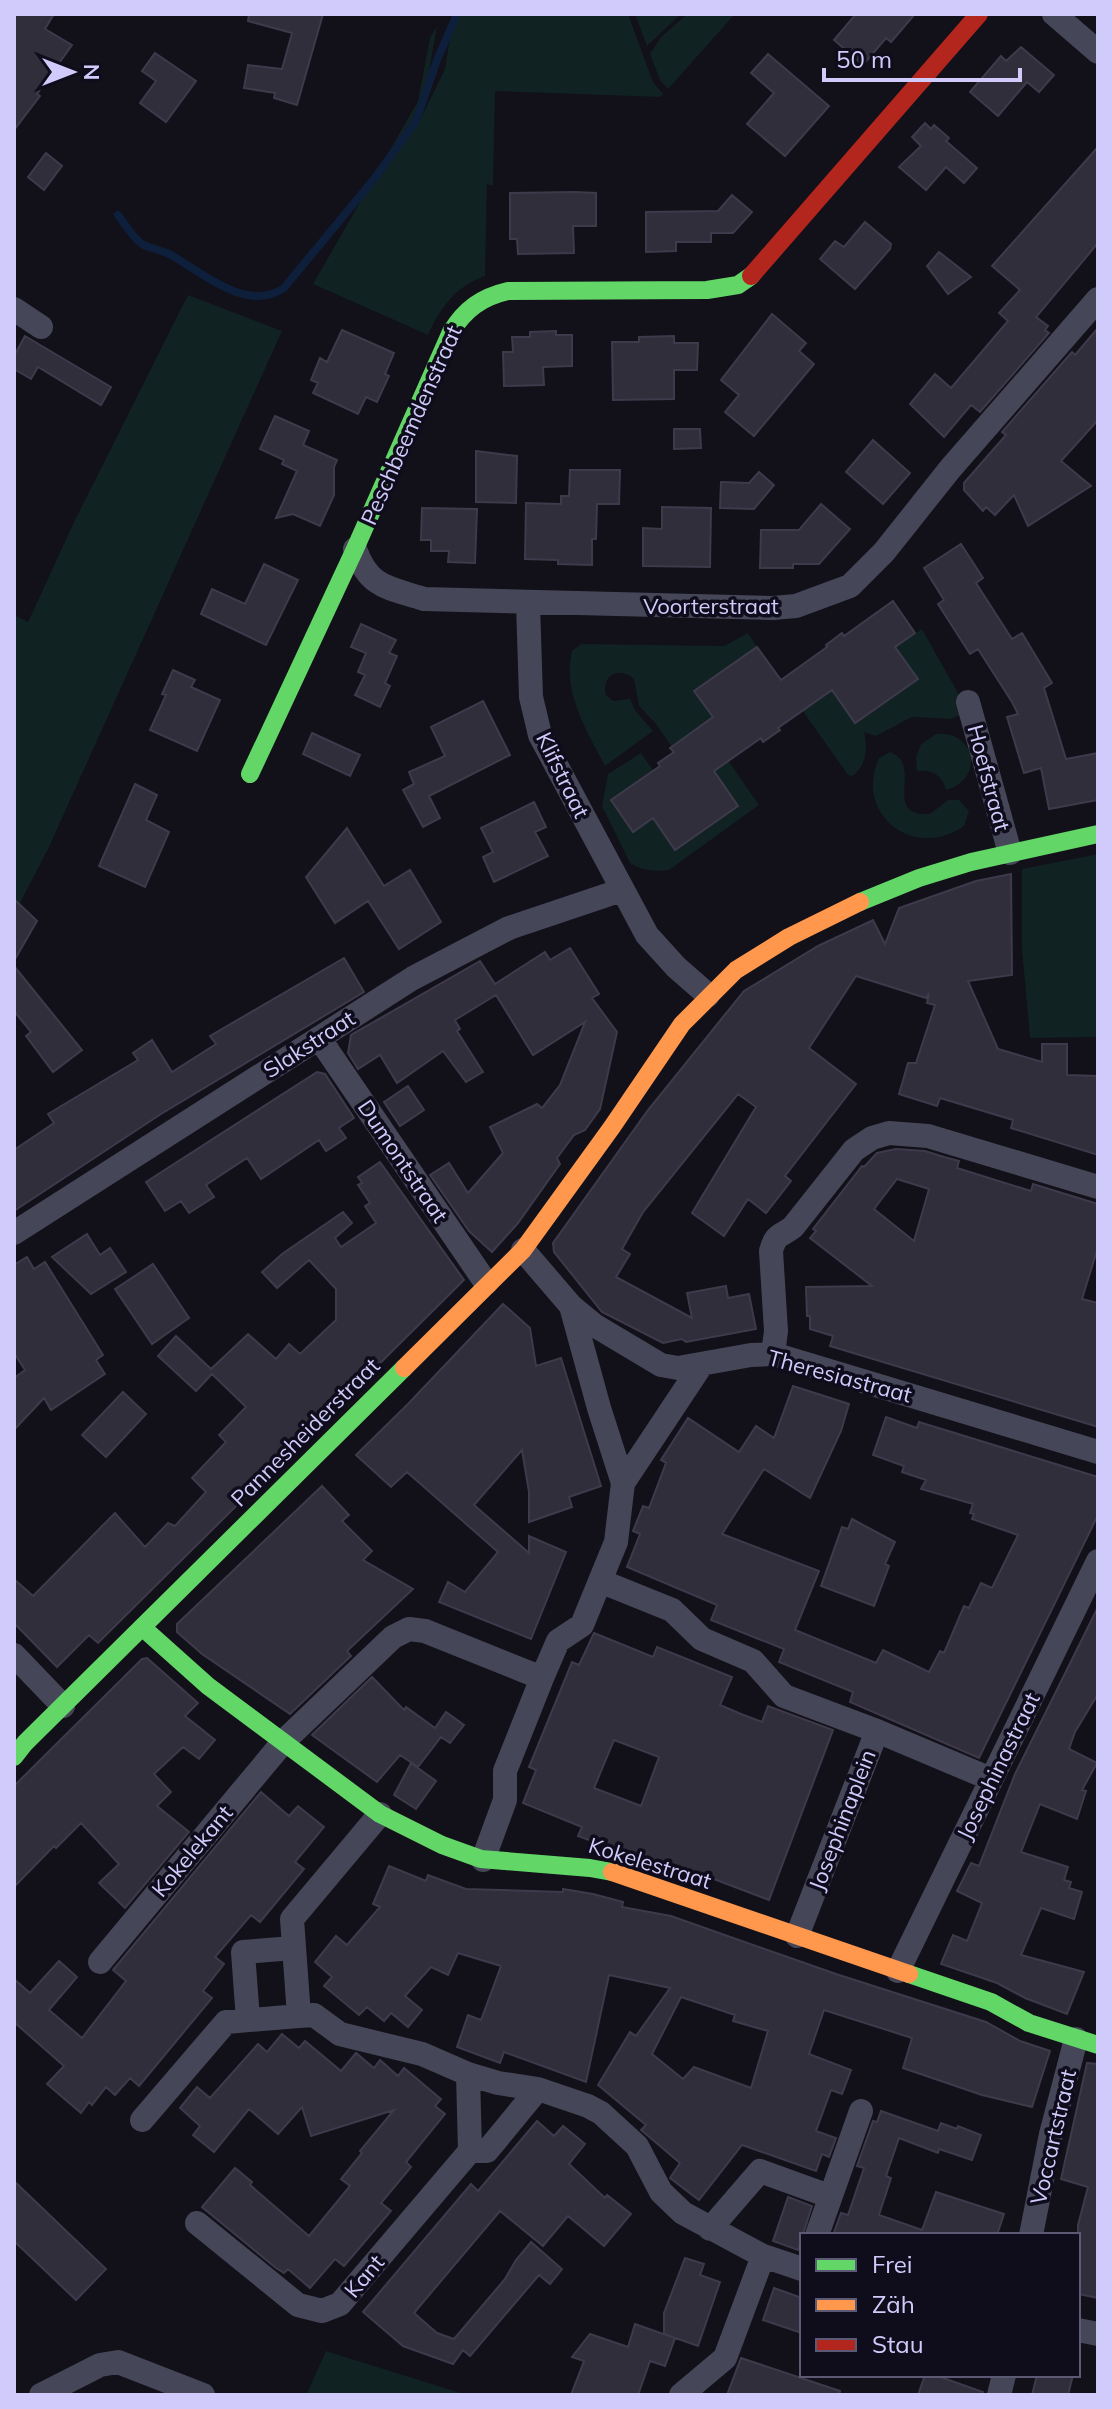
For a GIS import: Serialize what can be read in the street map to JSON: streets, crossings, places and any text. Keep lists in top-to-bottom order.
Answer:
{
  "streets": {
    "street": [
      "Peschbeemdenstraat",
      "Voorterstraat",
      "Klifstraat",
      "Hoefstraat",
      "Slakstraat",
      "Dumontstraat",
      "Theresiastraat",
      "Pannesheiderstraat",
      "Josephinastraat",
      "Josephinaplein",
      "Kokelekant",
      "Kokelestraat",
      "Voccartstraat",
      "Kant"
    ]
  },
  "crossings": [
    ["Peschbeemdenstraat", "Voorterstraat"],
    ["Voorterstraat", "Klifstraat"],
    ["Klifstraat", "Slakstraat"],
    ["Klifstraat", "Pannesheiderstraat"],
    ["Hoefstraat", "Pannesheiderstraat"],
    ["Slakstraat", "Dumontstraat"],
    ["Dumontstraat", "Pannesheiderstraat"],
    ["Theresiastraat", "Pannesheiderstraat"],
    ["Pannesheiderstraat", "Kokelestraat"],
    ["Josephinastraat", "Josephinaplein"],
    ["Josephinastraat", "Kokelestraat"],
    ["Josephinaplein", "Kokelestraat"],
    ["Kokelekant", "Kokelestraat"],
    ["Kokelestraat", "Voccartstraat"]
  ],
  "legend": ["Frei", "Zäh", "Stau"],
  "scale_bar": "50 m",
  "north": "right"
}
